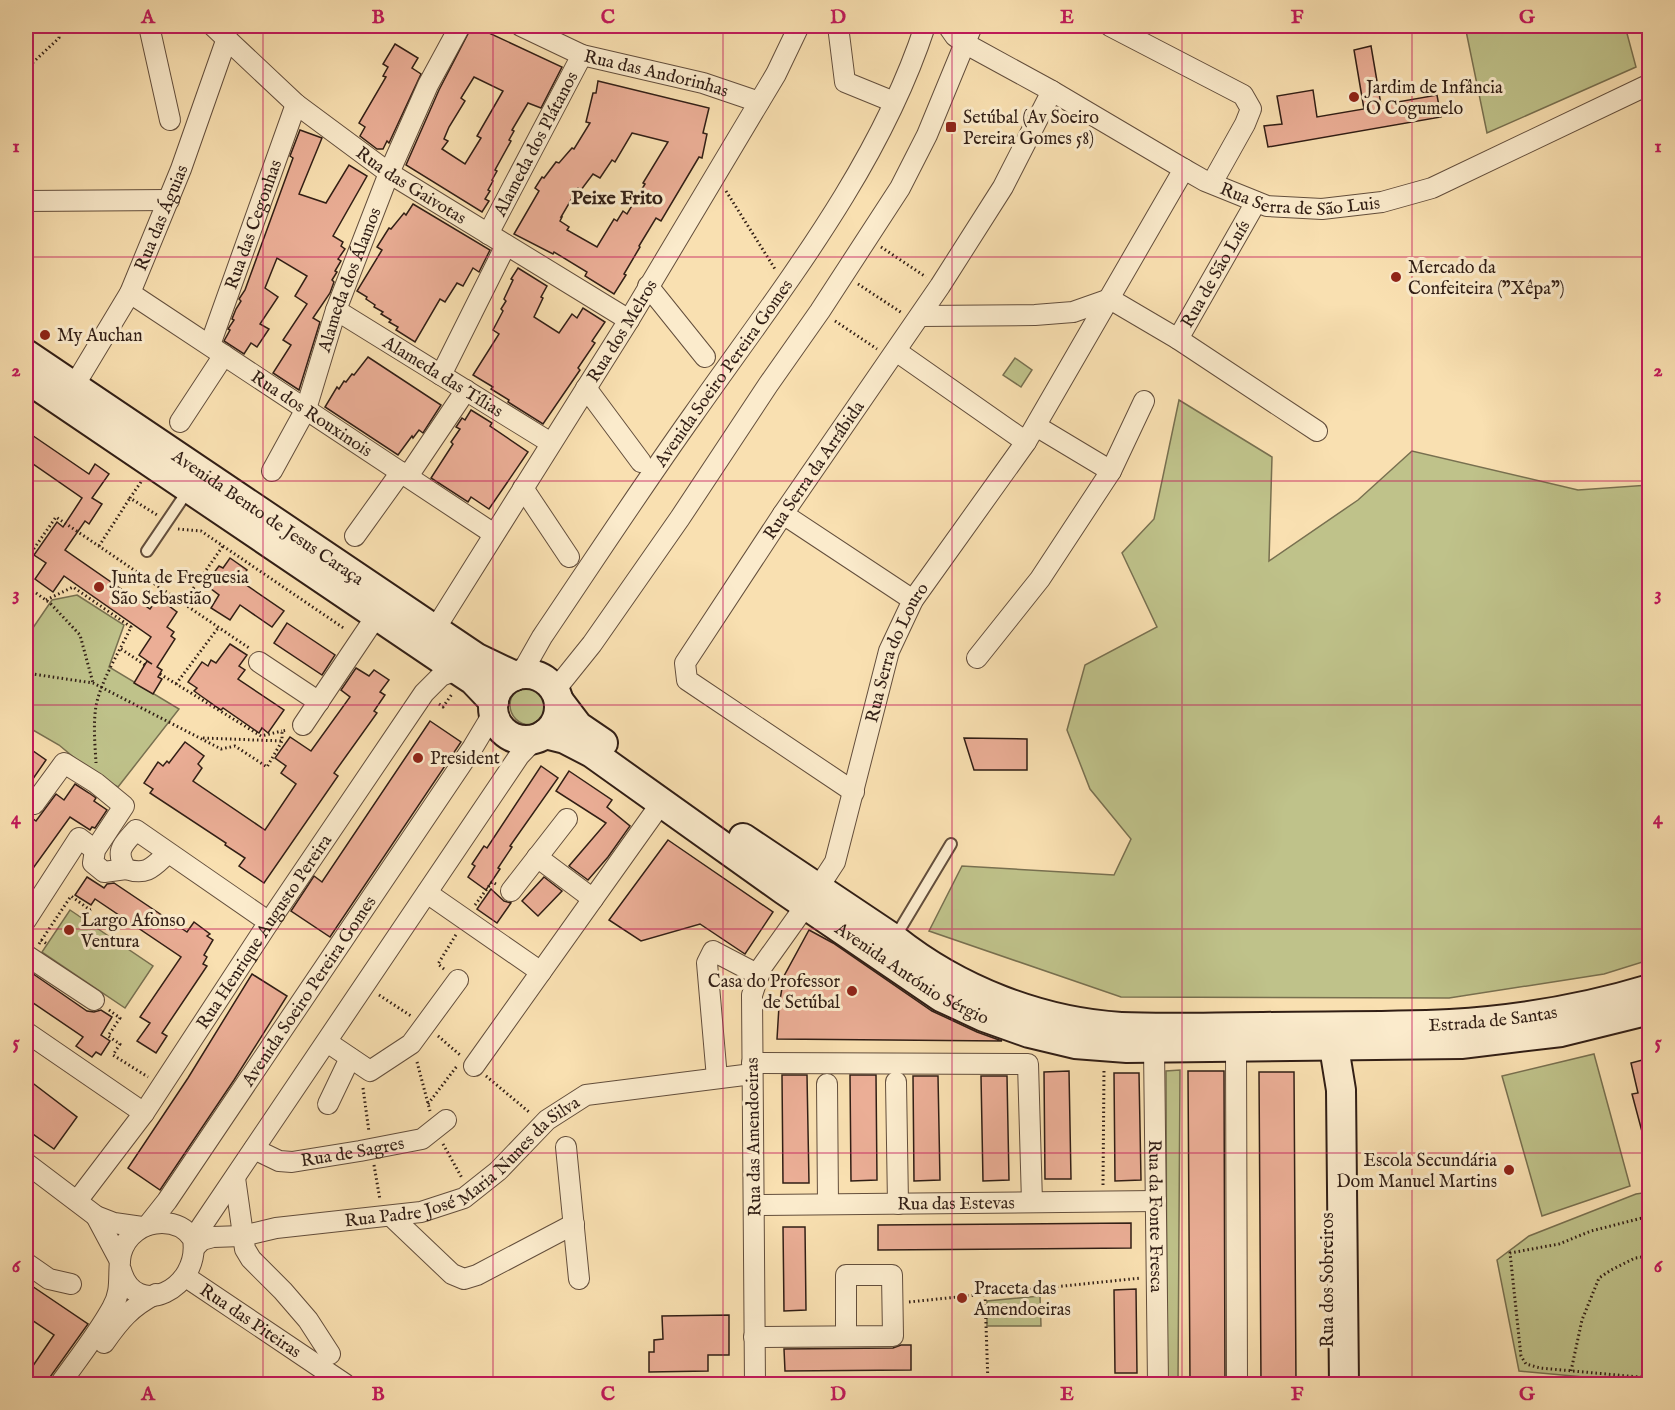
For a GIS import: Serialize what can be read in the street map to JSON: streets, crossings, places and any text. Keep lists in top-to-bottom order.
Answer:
{
  "streets": {
    "main road": [
      "Avenida Soeiro Pereira Gomes",
      "Avenida Bento de Jesus Caraça",
      "Avenida António Sérgio",
      "Estrada de Santas",
      "Rua dos Sobreiros"
    ],
    "street": [
      "Rua das Andorinhas",
      "Alameda dos Plátanos",
      "Rua das Gaivotas",
      "Rua Serra de São Luis",
      "Rua das Águias",
      "Rua das Cegonhas",
      "Rua de São Luís",
      "Alameda dos Álamos",
      "Rua dos Melros",
      "Alameda das Tílias",
      "Rua dos Rouxinois",
      "Rua Serra da Arrábida",
      "Rua Serra do Louro",
      "Rua Henrique Augusto Pereira",
      "Rua das Amendoeiras",
      "Rua de Sagres",
      "Rua Padre José Maria Nunes da Silva",
      "Rua das Estevas",
      "Rua da Fonte Fresca",
      "Rua das Piteiras"
    ]
  },
  "crossings": [
    ["Rua das Andorinhas", "Alameda dos Plátanos"],
    ["Rua das Andorinhas", "Rua dos Melros"],
    ["Alameda dos Plátanos", "Rua das Gaivotas"],
    ["Alameda dos Plátanos", "Alameda das Tílias"],
    ["Rua das Gaivotas", "Rua das Águias"],
    ["Rua das Gaivotas", "Rua das Cegonhas"],
    ["Rua das Gaivotas", "Alameda dos Álamos"],
    ["Rua das Gaivotas", "Rua dos Melros"],
    ["Rua Serra de São Luis", "Rua de São Luís"],
    ["Rua Serra de São Luis", "Rua Serra da Arrábida"],
    ["Rua Serra de São Luis", "Rua Serra do Louro"],
    ["Rua das Águias", "Rua dos Rouxinois"],
    ["Rua das Águias", "Avenida Bento de Jesus Caraça"],
    ["Rua das Cegonhas", "Rua dos Rouxinois"],
    ["Rua de São Luís", "Rua Serra do Louro"],
    ["Alameda dos Álamos", "Alameda das Tílias"],
    ["Alameda dos Álamos", "Rua dos Rouxinois"],
    ["Rua dos Melros", "Alameda das Tílias"],
    ["Rua dos Melros", "Rua dos Rouxinois"],
    ["Rua dos Melros", "Avenida Bento de Jesus Caraça"],
    ["Avenida Soeiro Pereira Gomes", "Avenida Bento de Jesus Caraça"],
    ["Avenida Soeiro Pereira Gomes", "Avenida António Sérgio"],
    ["Avenida Soeiro Pereira Gomes", "Rua Padre José Maria Nunes da Silva"],
    ["Avenida Soeiro Pereira Gomes", "Rua das Piteiras"],
    ["Rua Serra da Arrábida", "Rua Serra do Louro"],
    ["Avenida Bento de Jesus Caraça", "Rua Henrique Augusto Pereira"],
    ["Avenida Bento de Jesus Caraça", "Avenida António Sérgio"],
    ["Rua Serra do Louro", "Avenida António Sérgio"],
    ["Rua Serra do Louro", "Rua das Amendoeiras"],
    ["Avenida António Sérgio", "Estrada de Santas"],
    ["Avenida António Sérgio", "Rua das Amendoeiras"],
    ["Avenida António Sérgio", "Rua da Fonte Fresca"],
    ["Avenida António Sérgio", "Rua dos Sobreiros"],
    ["Estrada de Santas", "Rua dos Sobreiros"],
    ["Rua das Amendoeiras", "Rua Padre José Maria Nunes da Silva"],
    ["Rua das Amendoeiras", "Rua das Estevas"],
    ["Rua Padre José Maria Nunes da Silva", "Rua das Estevas"],
    ["Rua Padre José Maria Nunes da Silva", "Rua das Piteiras"],
    ["Rua das Estevas", "Rua da Fonte Fresca"]
  ],
  "districts": ["Peixe Frito"],
  "places": {
    "other": [
      "Jardim de Infância O Cogumelo",
      "Mercado da Confeiteira (\"Xêpa\")",
      "My Auchan",
      "Junta de Freguesia São Sebastião",
      "President",
      "Largo Afonso Ventura",
      "Casa do Professor de Setúbal",
      "Escola Secundária Dom Manuel Martins",
      "Praceta das Amendoeiras"
    ],
    "transit": ["Setúbal (Av Soeiro Pereira Gomes 58)"]
  },
  "grid": {
    "columns": [
      "A",
      "B",
      "C",
      "D",
      "E",
      "F",
      "G"
    ],
    "rows": [
      "1",
      "2",
      "3",
      "4",
      "5",
      "6"
    ]
  }
}
